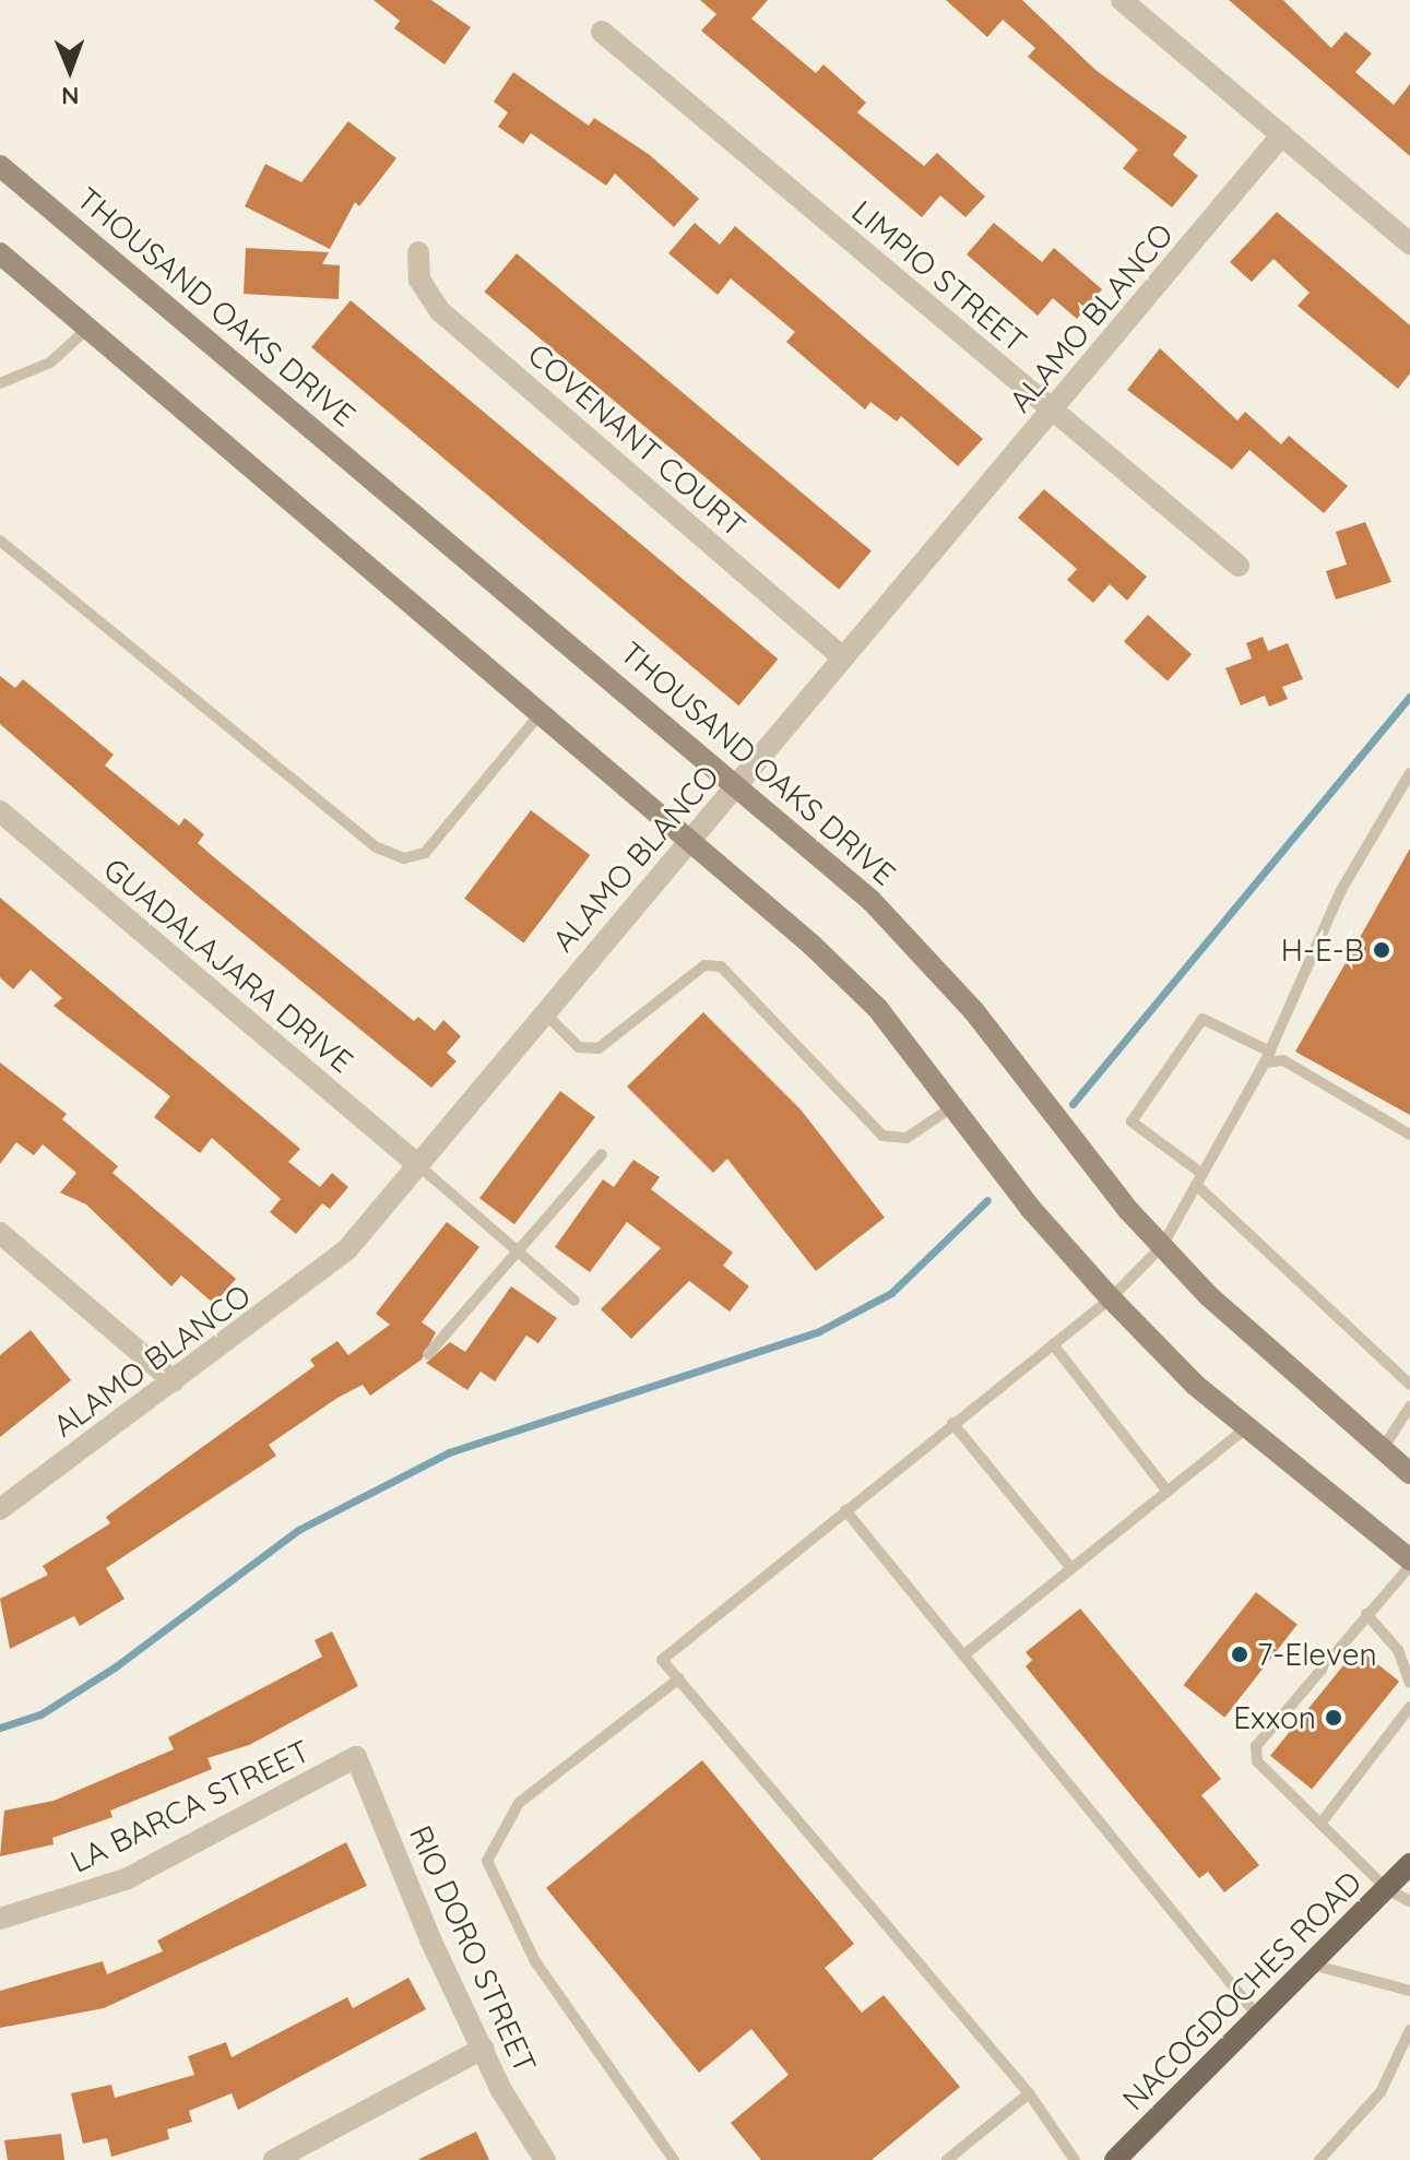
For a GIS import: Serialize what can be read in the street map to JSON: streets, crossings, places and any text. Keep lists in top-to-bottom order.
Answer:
{
  "streets": {
    "main road": ["THOUSAND OAKS DRIVE", "NACOGDOCHES ROAD"],
    "street": [
      "LIMPIO STREET",
      "ALAMO BLANCO",
      "COVENANT COURT",
      "GUADALAJARA DRIVE",
      "LA BARCA STREET",
      "RIO DORO STREET"
    ]
  },
  "crossings": [
    ["LIMPIO STREET", "ALAMO BLANCO"],
    ["THOUSAND OAKS DRIVE", "ALAMO BLANCO"],
    ["ALAMO BLANCO", "COVENANT COURT"],
    ["ALAMO BLANCO", "GUADALAJARA DRIVE"],
    ["LA BARCA STREET", "RIO DORO STREET"]
  ],
  "places": ["H-E-B", "7-Eleven", "Exxon"],
  "north": "bottom"
}
